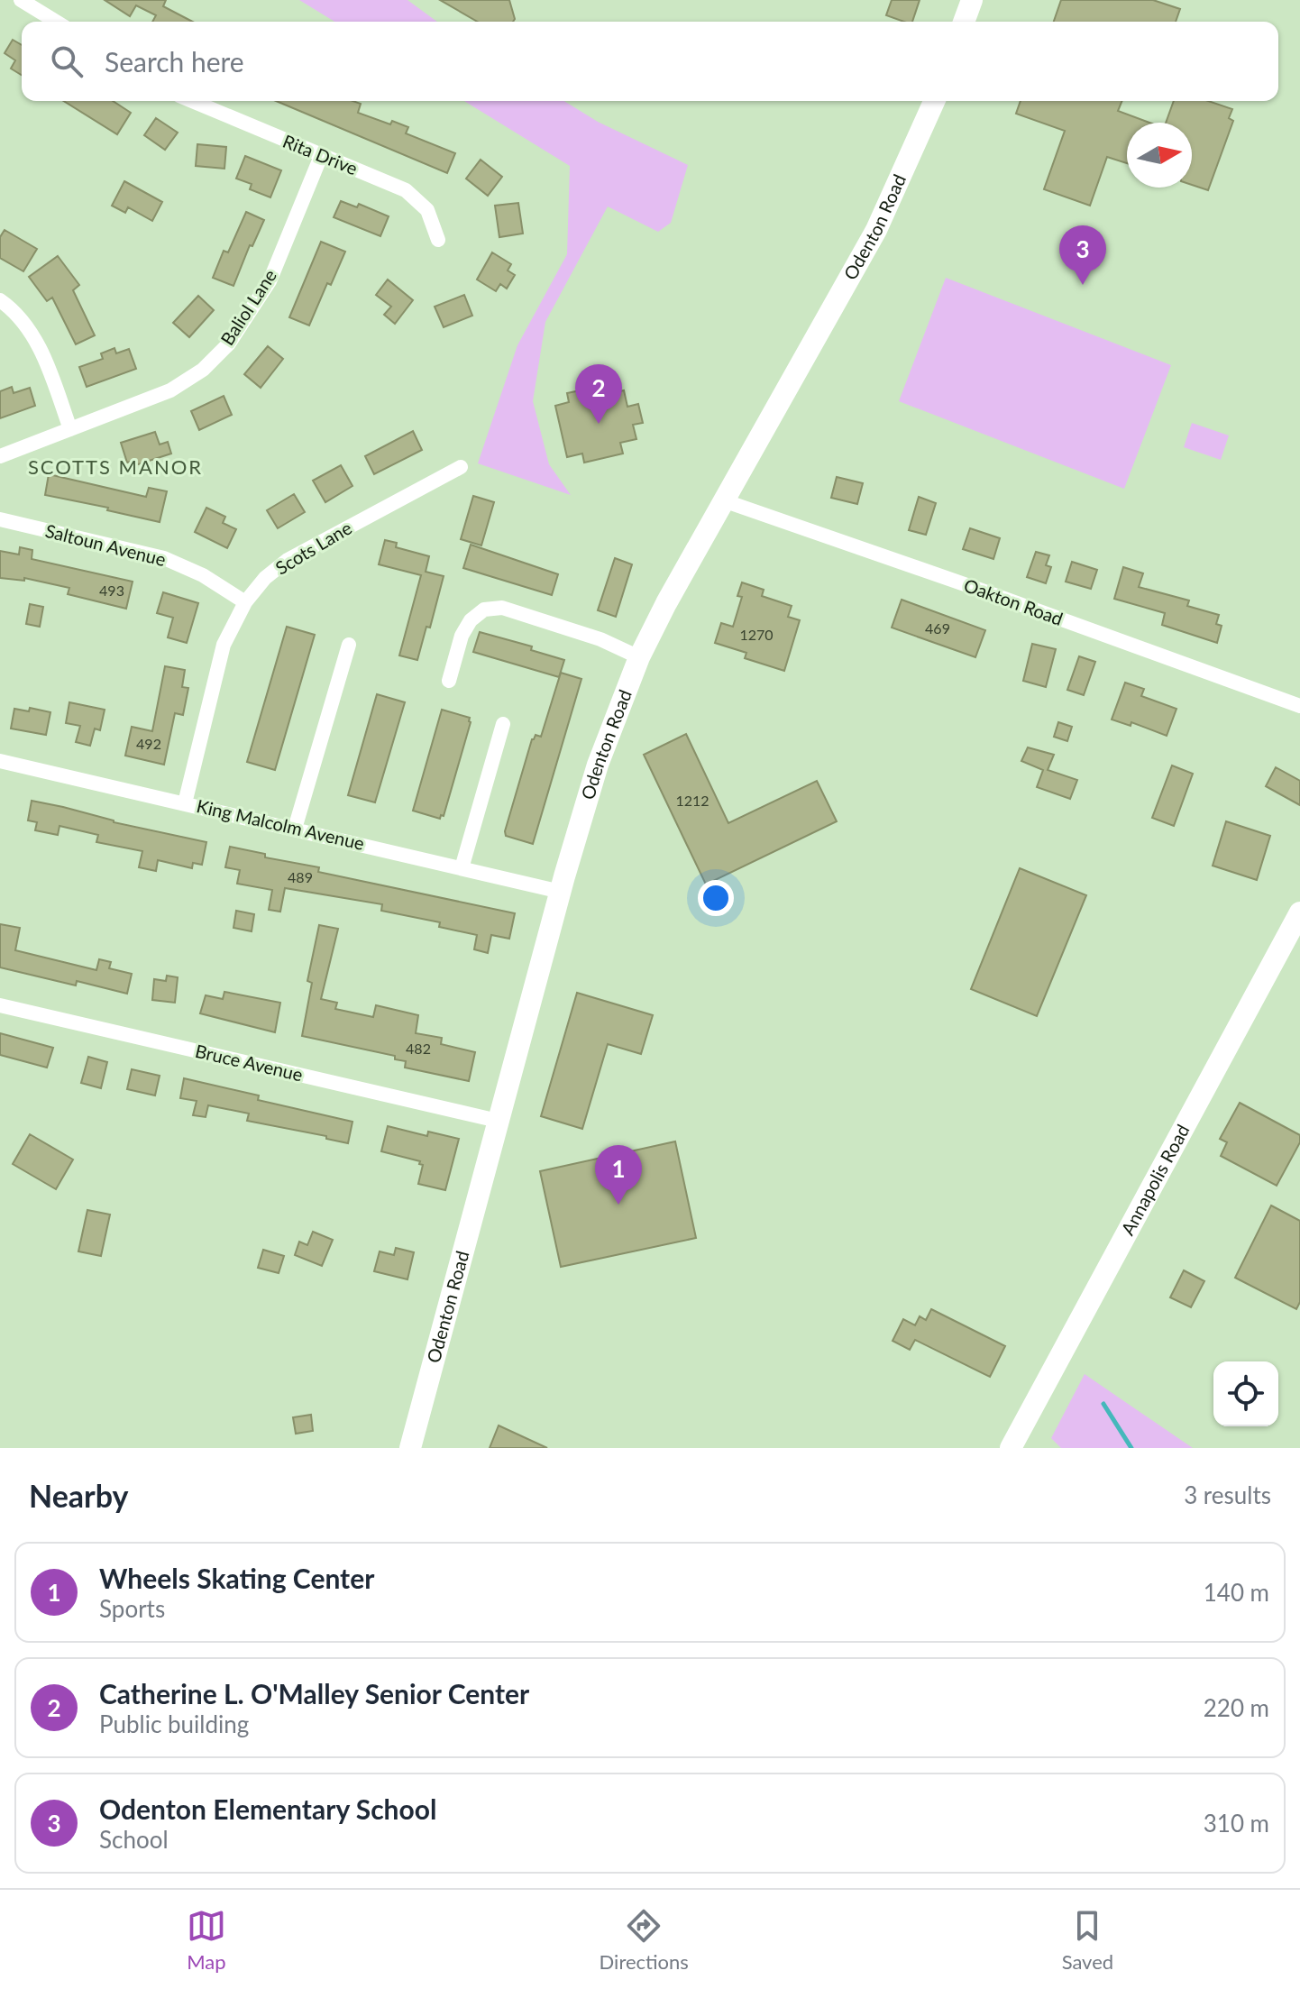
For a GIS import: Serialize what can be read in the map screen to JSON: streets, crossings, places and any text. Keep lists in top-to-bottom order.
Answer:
{
  "streets": {
    "street": [
      "Rita Drive",
      "Odenton Road",
      "Baliol Lane",
      "Saltoun Avenue",
      "Scots Lane",
      "Oakton Road",
      "King Malcolm Avenue",
      "Bruce Avenue",
      "Annapolis Road"
    ]
  },
  "crossings": [
    ["Rita Drive", "Baliol Lane"],
    ["Odenton Road", "Oakton Road"],
    ["Odenton Road", "King Malcolm Avenue"],
    ["Odenton Road", "Bruce Avenue"],
    ["Saltoun Avenue", "Scots Lane"],
    ["Scots Lane", "King Malcolm Avenue"]
  ],
  "districts": ["SCOTTS MANOR"],
  "house_numbers": [
    "493",
    "469",
    "1270",
    "492",
    "1212",
    "489",
    "482"
  ],
  "north": "right",
  "page": {
    "search": "Search here",
    "pins": ["3", "2", "1"],
    "heading": ["Nearby", "3 results"],
    "list": [
      {
        "mark": "1",
        "name": "Wheels Skating Center",
        "note": "Sports",
        "value": "140 m"
      },
      {
        "mark": "2",
        "name": "Catherine L. O'Malley Senior Center",
        "note": "Public building",
        "value": "220 m"
      },
      {
        "mark": "3",
        "name": "Odenton Elementary School",
        "note": "School",
        "value": "310 m"
      }
    ],
    "nav": ["Map", "Directions", "Saved"]
  }
}
